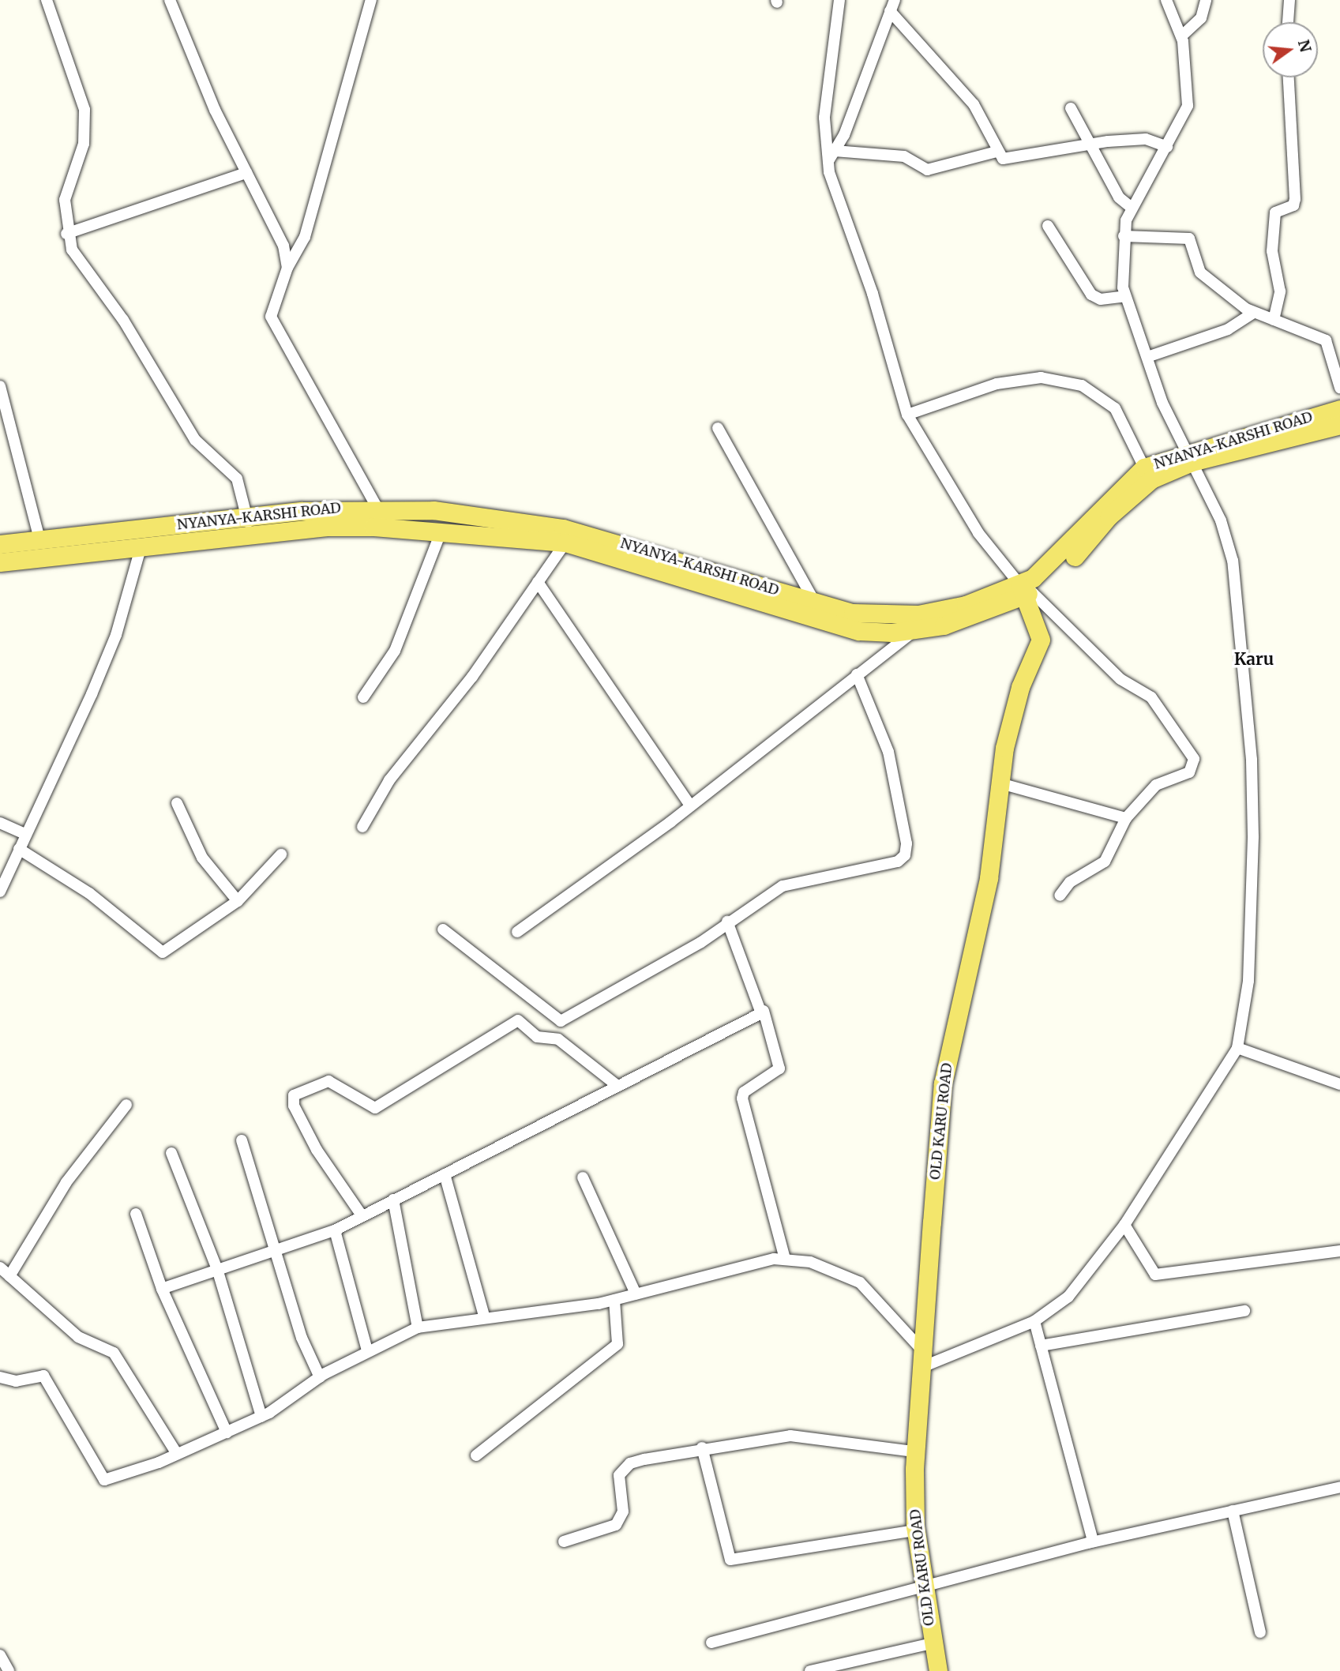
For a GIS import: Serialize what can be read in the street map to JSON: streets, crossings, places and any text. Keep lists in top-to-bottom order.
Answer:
{
  "streets": {
    "main road": ["NYANYA-KARSHI ROAD", "OLD KARU ROAD"]
  },
  "crossings": [
    ["NYANYA-KARSHI ROAD", "OLD KARU ROAD"]
  ],
  "districts": ["Karu"],
  "north": "right"
}
